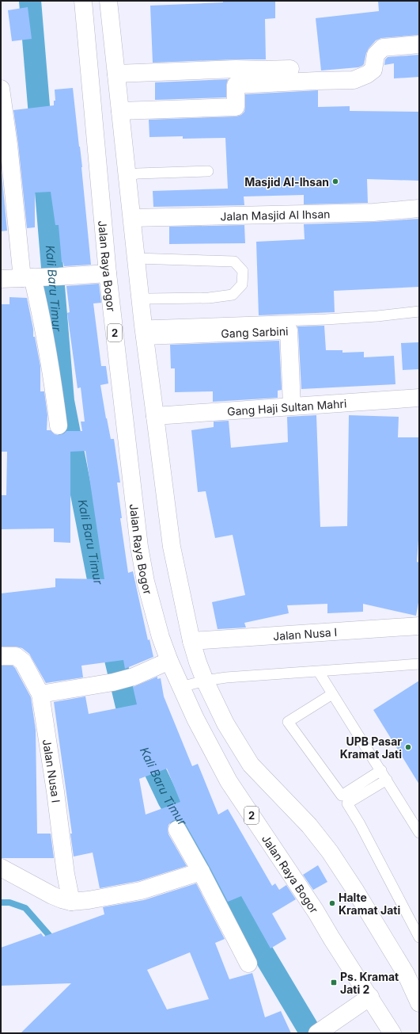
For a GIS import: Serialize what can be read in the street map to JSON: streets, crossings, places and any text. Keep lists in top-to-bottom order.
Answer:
{
  "streets": {
    "main road": [
      "Jalan Masjid Al Ihsan",
      "Jalan Raya Bogor",
      "2",
      "Gang Sarbini",
      "Gang Haji Sultan Mahri",
      "Jalan Nusa I"
    ]
  },
  "crossings": [
    ["Gang Sarbini", "Gang Haji Sultan Mahri"]
  ],
  "water": ["Kali Baru Timur"],
  "places": {
    "other": ["Masjid Al-Ihsan", "UPB Pasar Kramat Jati", "Halte Kramat Jati"],
    "transit": ["Ps. Kramat Jati 2"]
  }
}
